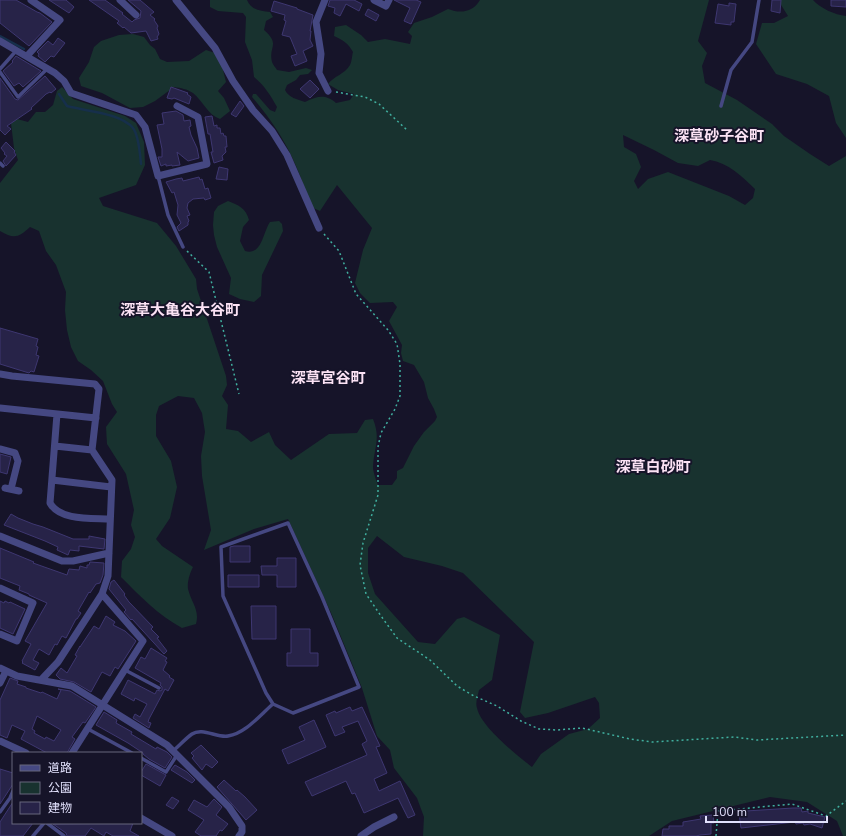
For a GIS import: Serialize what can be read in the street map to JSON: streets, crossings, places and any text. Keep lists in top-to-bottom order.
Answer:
{
  "districts": [
    "深草砂子谷町",
    "深草大亀谷大谷町",
    "深草宮谷町",
    "深草白砂町"
  ],
  "legend": ["道路", "公園", "建物"],
  "scale_bar": "100 m"
}
